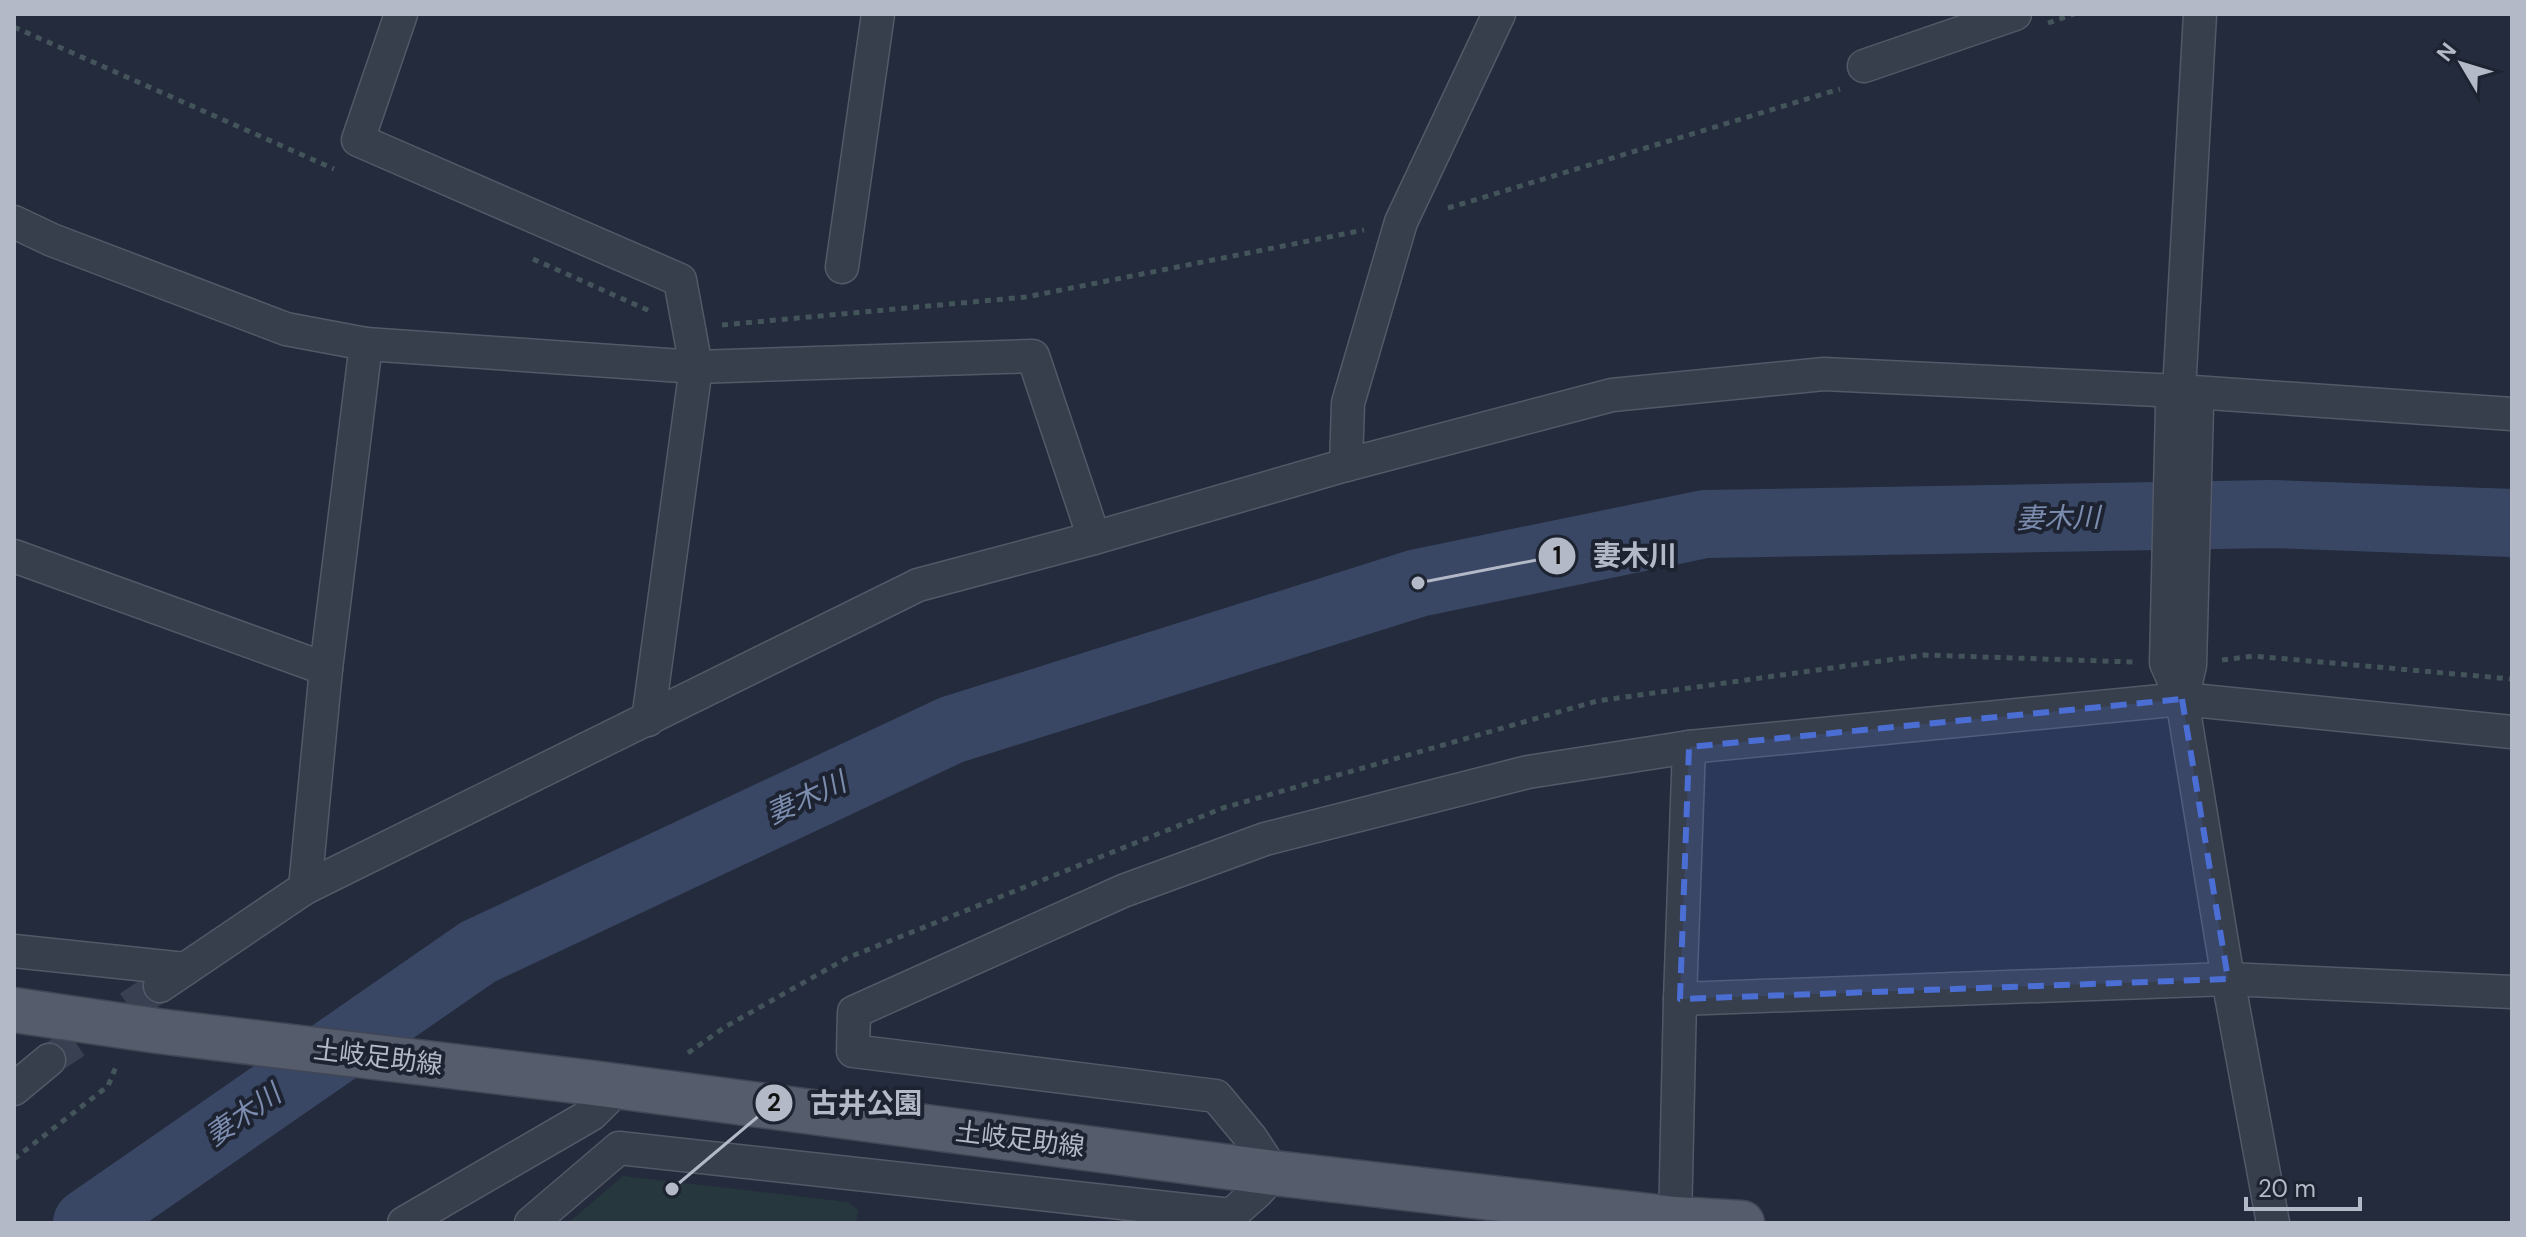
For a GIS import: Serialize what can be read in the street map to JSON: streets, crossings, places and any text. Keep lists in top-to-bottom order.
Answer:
{
  "streets": {
    "main road": ["土岐足助線"]
  },
  "water": ["妻木川"],
  "places": ["妻木川", "古井公園"],
  "scale_bar": "20 m",
  "north": "top left"
}
